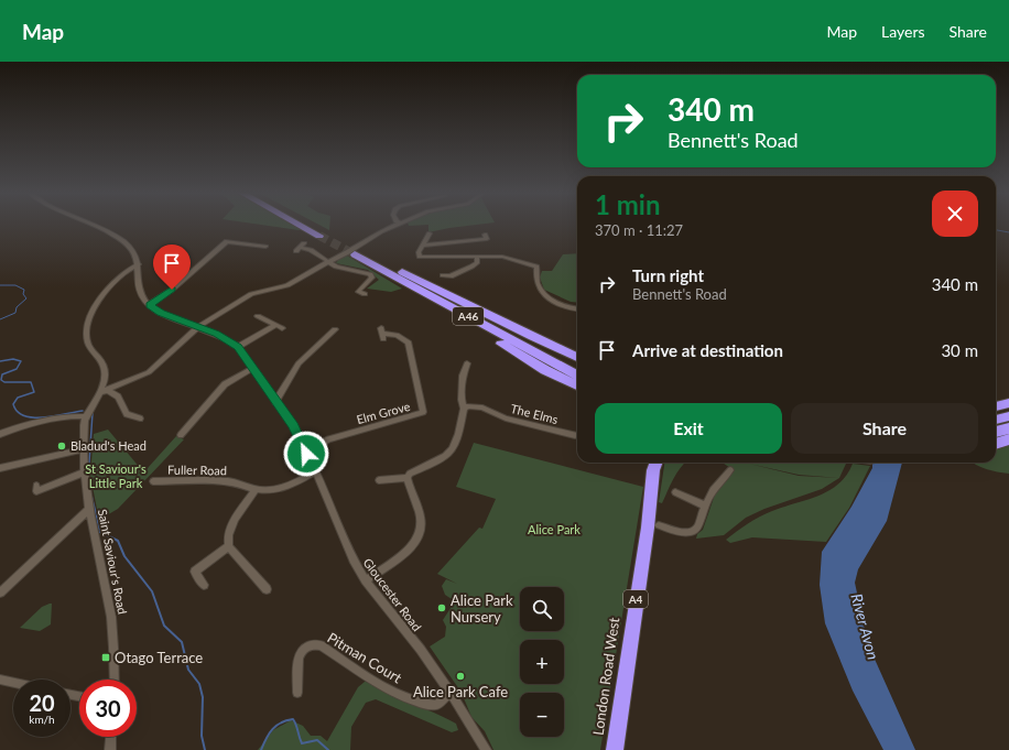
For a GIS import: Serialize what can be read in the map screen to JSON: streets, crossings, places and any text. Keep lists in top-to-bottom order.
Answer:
{
  "streets": {
    "highway": ["A46", "A4", "London Road West"],
    "street": [
      "Elm Grove",
      "The Elms",
      "Fuller Road",
      "Saint Saviour's Road",
      "Gloucester Road",
      "Pitman Court"
    ]
  },
  "crossings": [
    ["Elm Grove", "Gloucester Road"],
    ["Fuller Road", "Gloucester Road"],
    ["Gloucester Road", "Pitman Court"]
  ],
  "water": ["River Avon"],
  "parks": ["St Saviour's Little Park", "Alice Park"],
  "places": {
    "other": ["Bladud's Head", "Alice Park Nursery", "Alice Park Cafe"],
    "transit": ["Otago Terrace"]
  },
  "page": {
    "header": "Map",
    "nav": ["Map", "Layers", "Share"],
    "turn": ["340 m", "Bennett's Road"],
    "heading": ["1 min", "370 m · 11:27"],
    "list": [
      {
        "name": "Turn right",
        "note": "Bennett's Road",
        "value": "340 m"
      },
      {
        "name": "Arrive at destination",
        "value": "30 m"
      }
    ],
    "buttons": ["Exit", "Share"],
    "map_buttons": ["+", "−"],
    "speed": "20 km/h",
    "limit": "30"
  }
}
